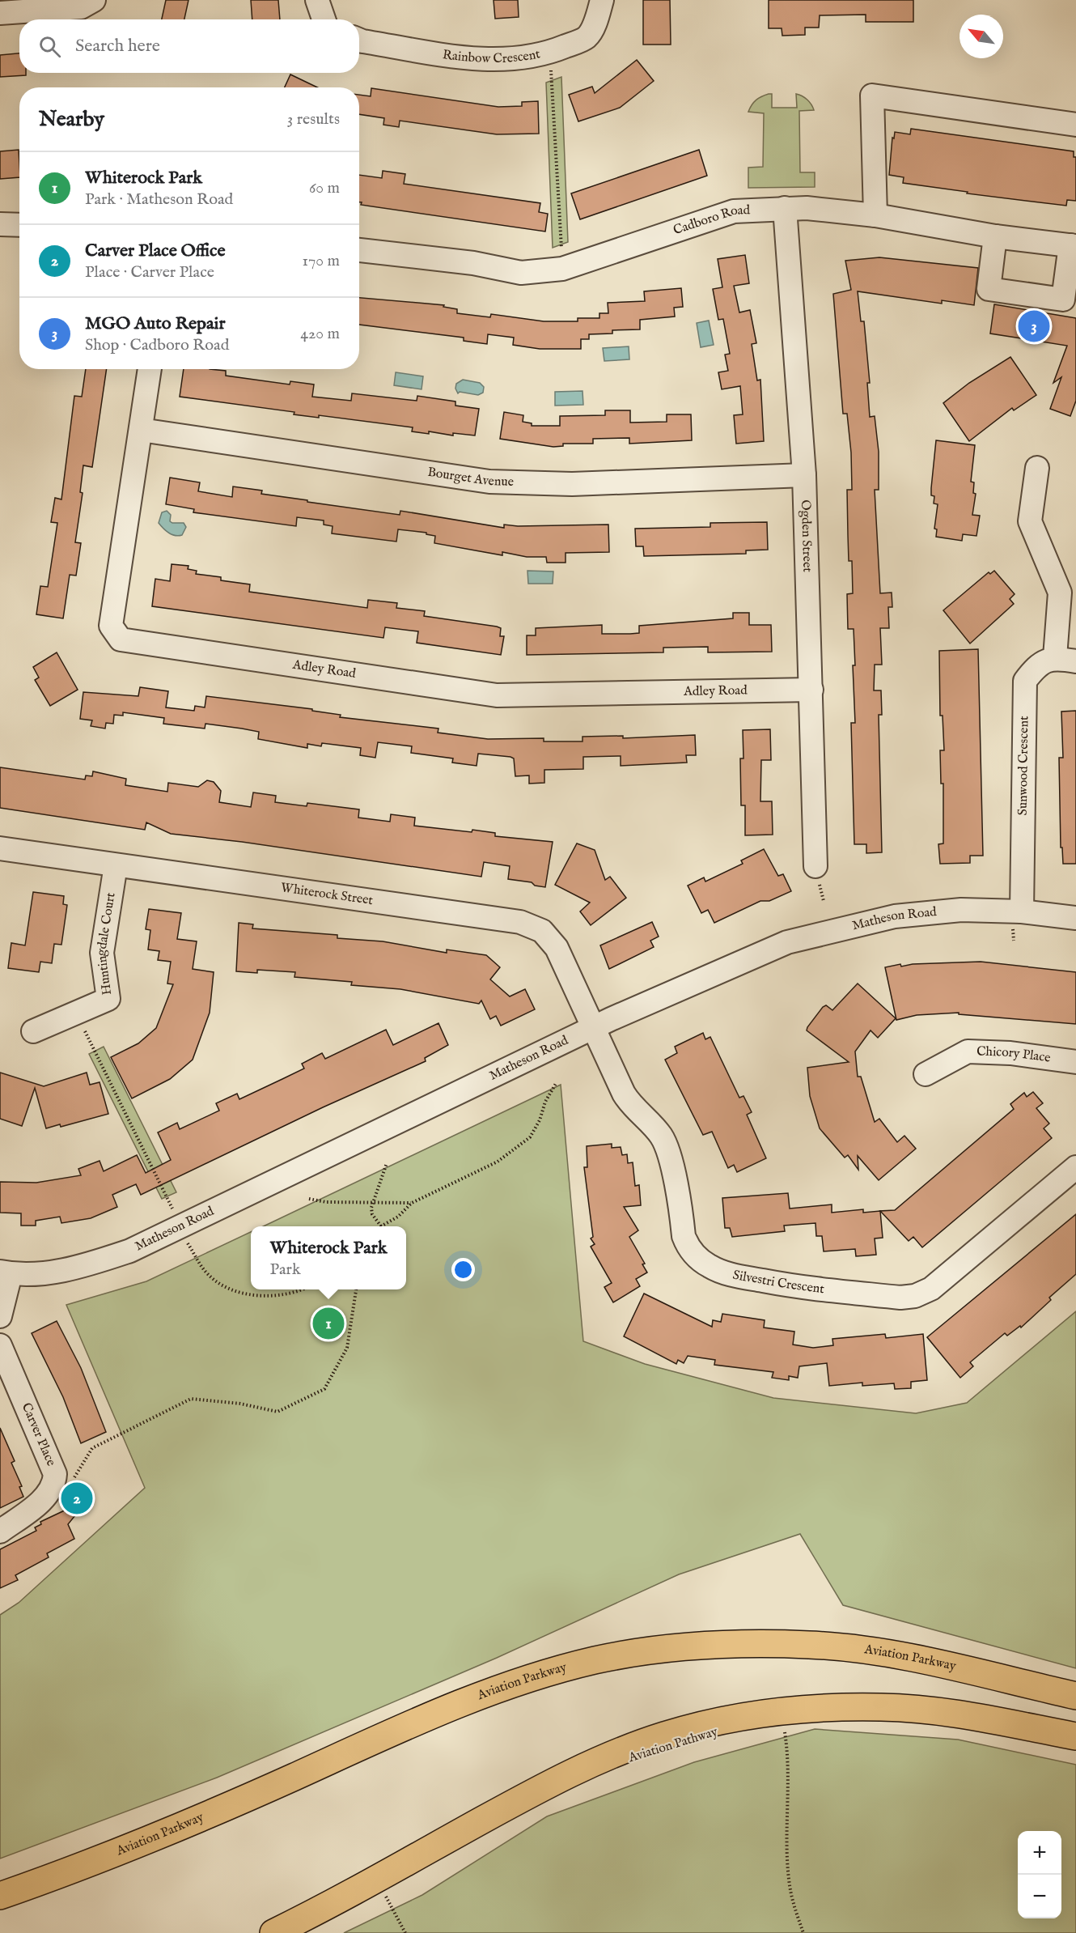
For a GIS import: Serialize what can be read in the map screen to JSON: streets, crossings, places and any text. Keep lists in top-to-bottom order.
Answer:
{
  "streets": {
    "main road": ["Aviation Parkway"],
    "street": [
      "Rainbow Crescent",
      "Cadboro Road",
      "Bourget Avenue",
      "Ogden Street",
      "Adley Road",
      "Sunwood Crescent",
      "Whiterock Street",
      "Matheson Road",
      "Huntingdale Court",
      "Chicory Place",
      "Silvestri Crescent",
      "Carver Place"
    ]
  },
  "crossings": [
    ["Cadboro Road", "Ogden Street"],
    ["Bourget Avenue", "Ogden Street"],
    ["Bourget Avenue", "Adley Road"],
    ["Ogden Street", "Adley Road"],
    ["Sunwood Crescent", "Matheson Road"],
    ["Whiterock Street", "Matheson Road"],
    ["Whiterock Street", "Huntingdale Court"],
    ["Whiterock Street", "Silvestri Crescent"],
    ["Matheson Road", "Silvestri Crescent"]
  ],
  "north": "top left",
  "page": {
    "search": "Search here",
    "heading": ["Nearby", "3 results"],
    "list": [
      {
        "mark": "1",
        "name": "Whiterock Park",
        "note": "Park · Matheson Road",
        "value": "60 m"
      },
      {
        "mark": "2",
        "name": "Carver Place Office",
        "note": "Place · Carver Place",
        "value": "170 m"
      },
      {
        "mark": "3",
        "name": "MGO Auto Repair",
        "note": "Shop · Cadboro Road",
        "value": "420 m"
      }
    ],
    "pins": ["3", "1", "2"],
    "popup": ["Whiterock Park", "Park"],
    "map_buttons": ["+", "−"]
  }
}
